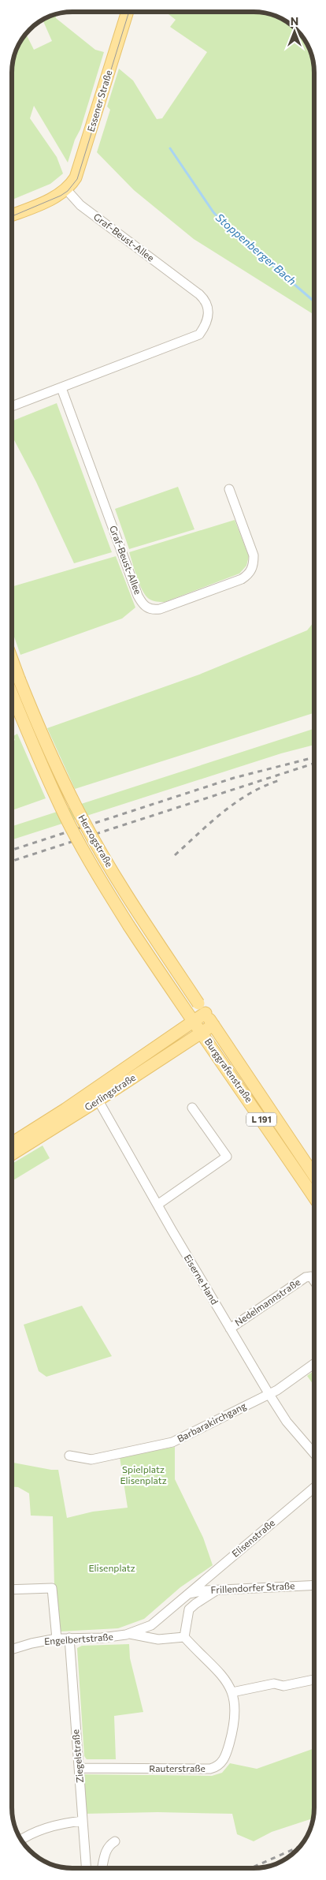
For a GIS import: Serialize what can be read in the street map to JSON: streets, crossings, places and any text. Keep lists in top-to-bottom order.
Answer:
{
  "streets": {
    "main road": [
      "Essener Straße",
      "Herzogstraße",
      "Burggrafenstraße",
      "Gerlingstraße",
      "L 191"
    ],
    "street": [
      "Graf-Beust-Allee",
      "Eiserne Hand",
      "Nedelmannstraße",
      "Barbarakirchgang",
      "Elisenstraße",
      "Frillendorfer Straße",
      "Engelbertstraße",
      "Ziegelstraße",
      "Rauterstraße"
    ]
  },
  "crossings": [
    ["Essener Straße", "Graf-Beust-Allee"],
    ["Herzogstraße", "Burggrafenstraße"],
    ["Herzogstraße", "Gerlingstraße"],
    ["Burggrafenstraße", "Gerlingstraße"],
    ["Gerlingstraße", "Eiserne Hand"],
    ["Eiserne Hand", "Nedelmannstraße"],
    ["Eiserne Hand", "Barbarakirchgang"],
    ["Elisenstraße", "Frillendorfer Straße"],
    ["Engelbertstraße", "Ziegelstraße"],
    ["Ziegelstraße", "Rauterstraße"]
  ],
  "water": ["Stoppenberger Bach"],
  "parks": ["Spielplatz Elisenplatz", "Elisenplatz"],
  "north": "top"
}
